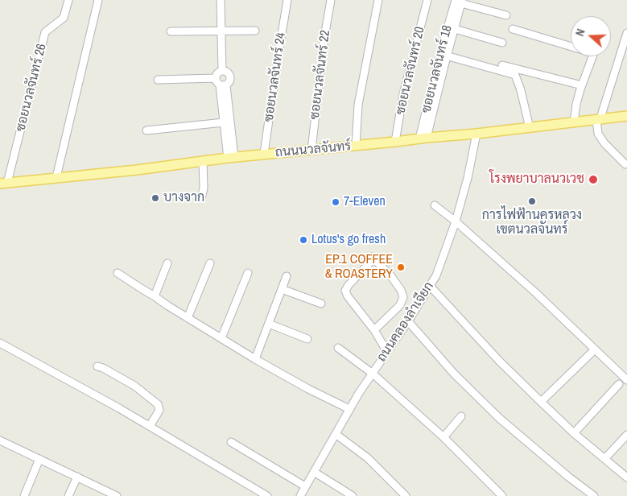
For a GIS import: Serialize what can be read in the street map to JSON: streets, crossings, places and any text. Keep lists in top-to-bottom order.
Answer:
{
  "streets": {
    "main road": ["ถนนนวลจันทร์"],
    "street": [
      "ซอยนวลจันทร์ 18",
      "ซอยนวลจันทร์ 20",
      "ซอยนวลจันทร์ 22",
      "ซอยนวลจันทร์ 24",
      "ซอยนวลจันทร์ 26",
      "ถนนคลองลำเจียก"
    ]
  },
  "crossings": [
    ["ซอยนวลจันทร์ 18", "ถนนนวลจันทร์"],
    ["ซอยนวลจันทร์ 20", "ถนนนวลจันทร์"],
    ["ซอยนวลจันทร์ 22", "ถนนนวลจันทร์"],
    ["ซอยนวลจันทร์ 24", "ถนนนวลจันทร์"],
    ["ซอยนวลจันทร์ 26", "ถนนนวลจันทร์"],
    ["ถนนนวลจันทร์", "ถนนคลองลำเจียก"]
  ],
  "places": [
    "โรงพยาบาลนวเวช",
    "บางจาก",
    "การไฟฟ้านครหลวง เขตนวลจันทร์",
    "7-Eleven",
    "Lotus's go fresh",
    "EP.1 COFFEE & ROASTERY"
  ],
  "north": "left"
}
